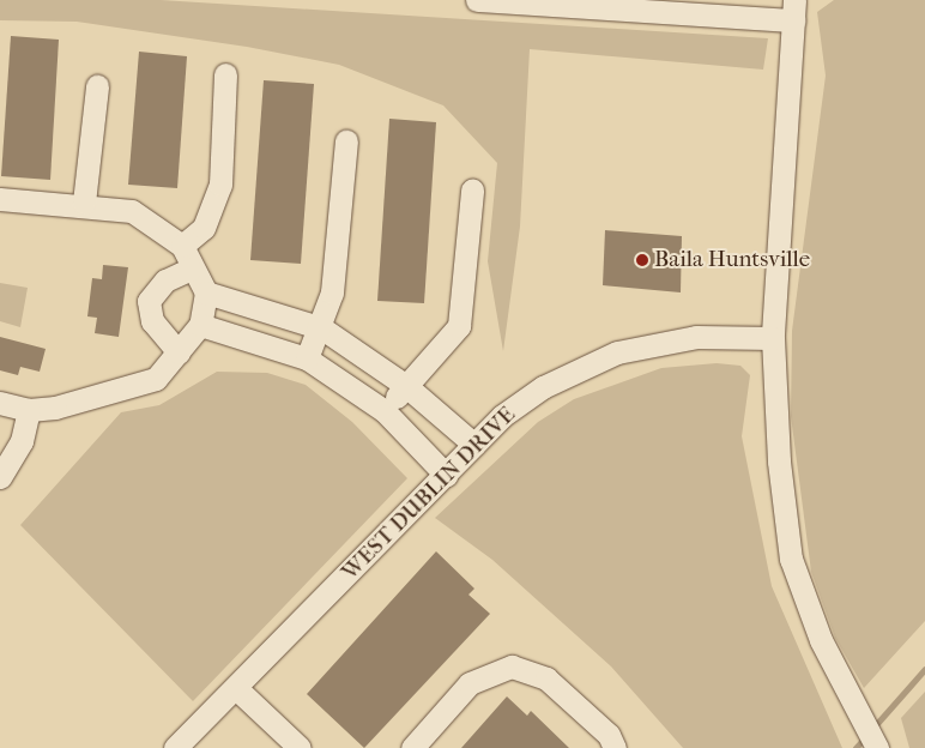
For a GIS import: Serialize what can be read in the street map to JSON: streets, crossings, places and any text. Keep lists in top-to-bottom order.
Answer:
{
  "streets": {
    "street": ["WEST DUBLIN DRIVE"]
  },
  "places": ["Baila Huntsville"]
}
